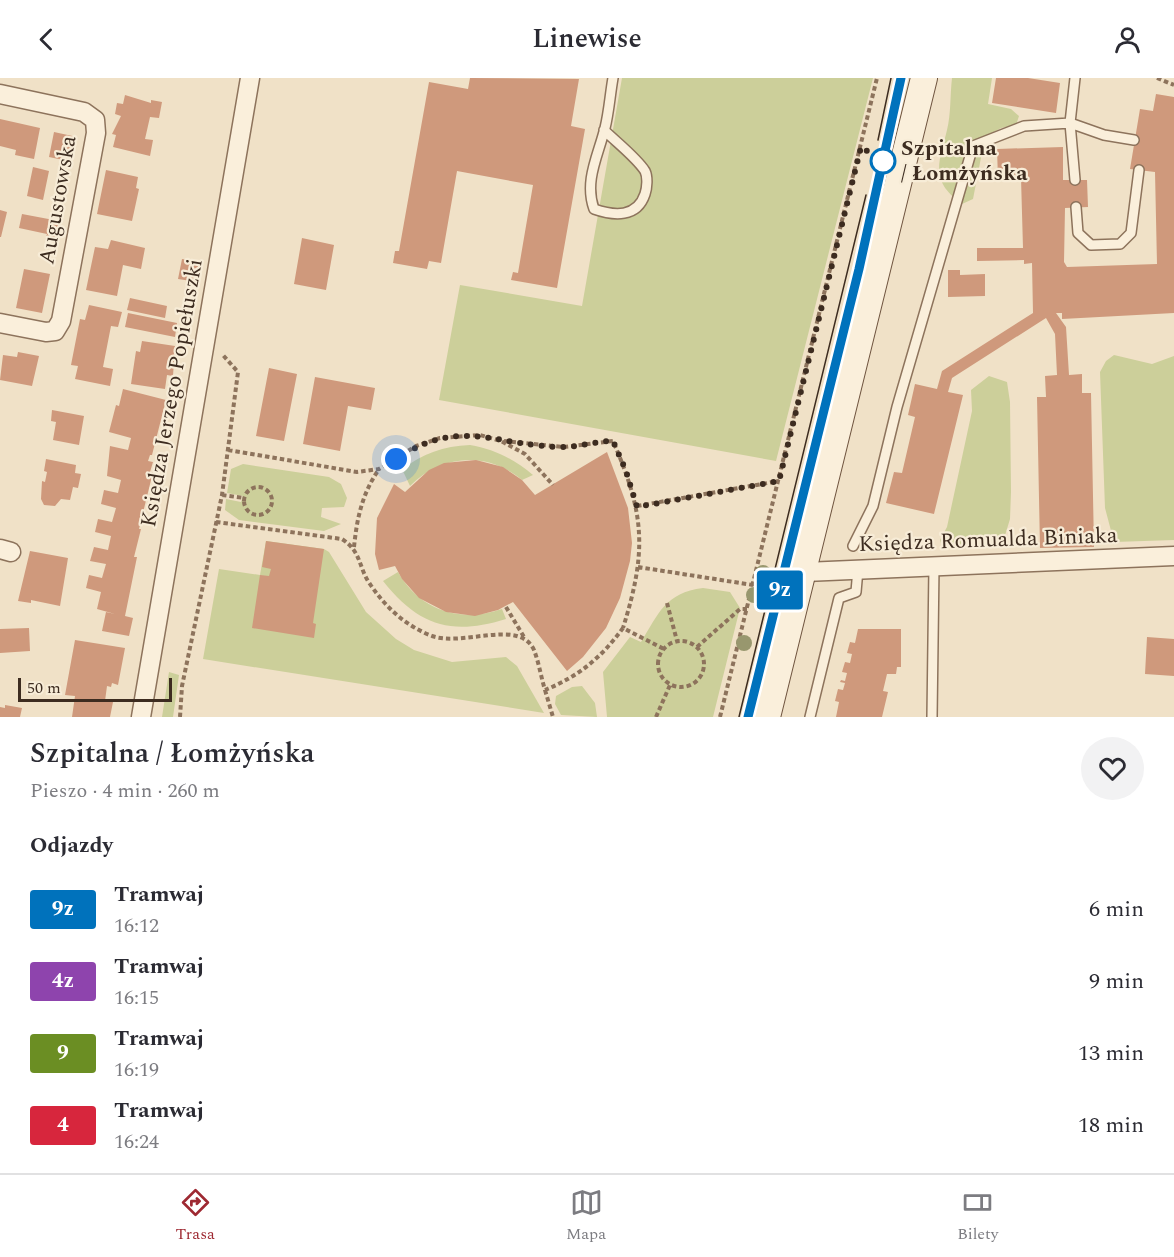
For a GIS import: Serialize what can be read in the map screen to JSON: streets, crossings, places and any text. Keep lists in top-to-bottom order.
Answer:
{
  "streets": {
    "street": ["Augustowska", "Księdza Jerzego Popiełuszki", "Księdza Romualda Biniaka"]
  },
  "places": ["Szpitalna / Łomżyńska"],
  "lines": ["tram line 9z"],
  "scale_bar": "50 m",
  "page": {
    "header": "Linewise",
    "on_map": "9z",
    "scale": "50 m",
    "heading": [
      ["Szpitalna / Łomżyńska", "Pieszo · 4 min · 260 m"],
      "Odjazdy"
    ],
    "list": [
      {
        "mark": "9z",
        "name": "Tramwaj",
        "note": "16:12",
        "value": "6 min"
      },
      {
        "mark": "4z",
        "name": "Tramwaj",
        "note": "16:15",
        "value": "9 min"
      },
      {
        "mark": "9",
        "name": "Tramwaj",
        "note": "16:19",
        "value": "13 min"
      },
      {
        "mark": "4",
        "name": "Tramwaj",
        "note": "16:24",
        "value": "18 min"
      }
    ],
    "tabs": ["Trasa", "Mapa", "Bilety"]
  }
}
